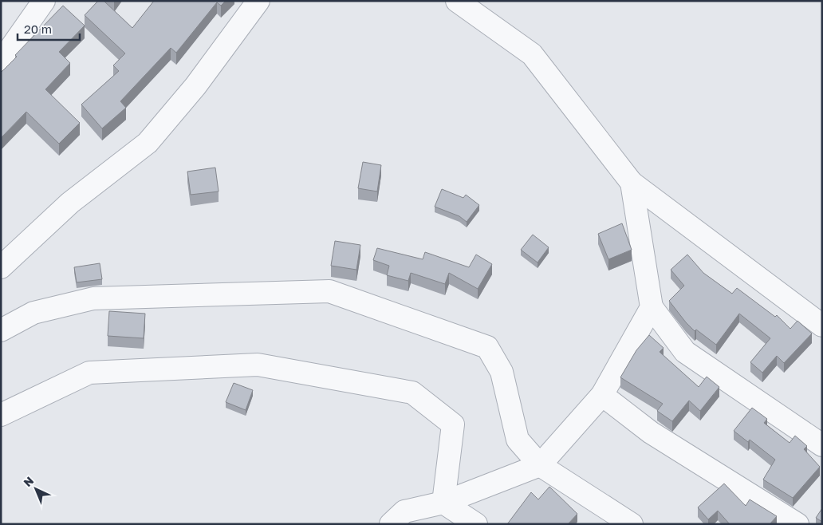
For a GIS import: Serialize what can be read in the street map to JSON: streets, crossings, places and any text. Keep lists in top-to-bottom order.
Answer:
{
  "scale_bar": "20 m",
  "north": "top left"
}
